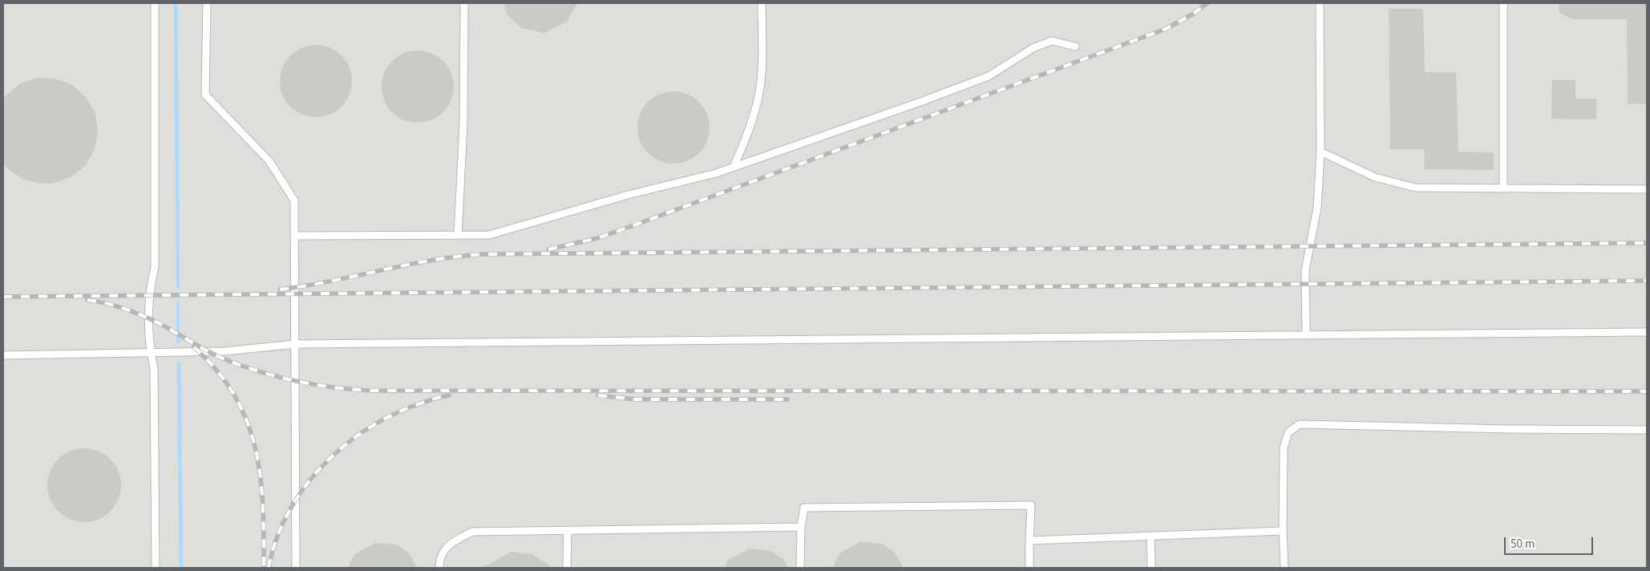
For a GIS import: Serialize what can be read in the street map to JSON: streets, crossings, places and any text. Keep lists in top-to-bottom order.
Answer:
{
  "scale_bar": "50 m"
}
